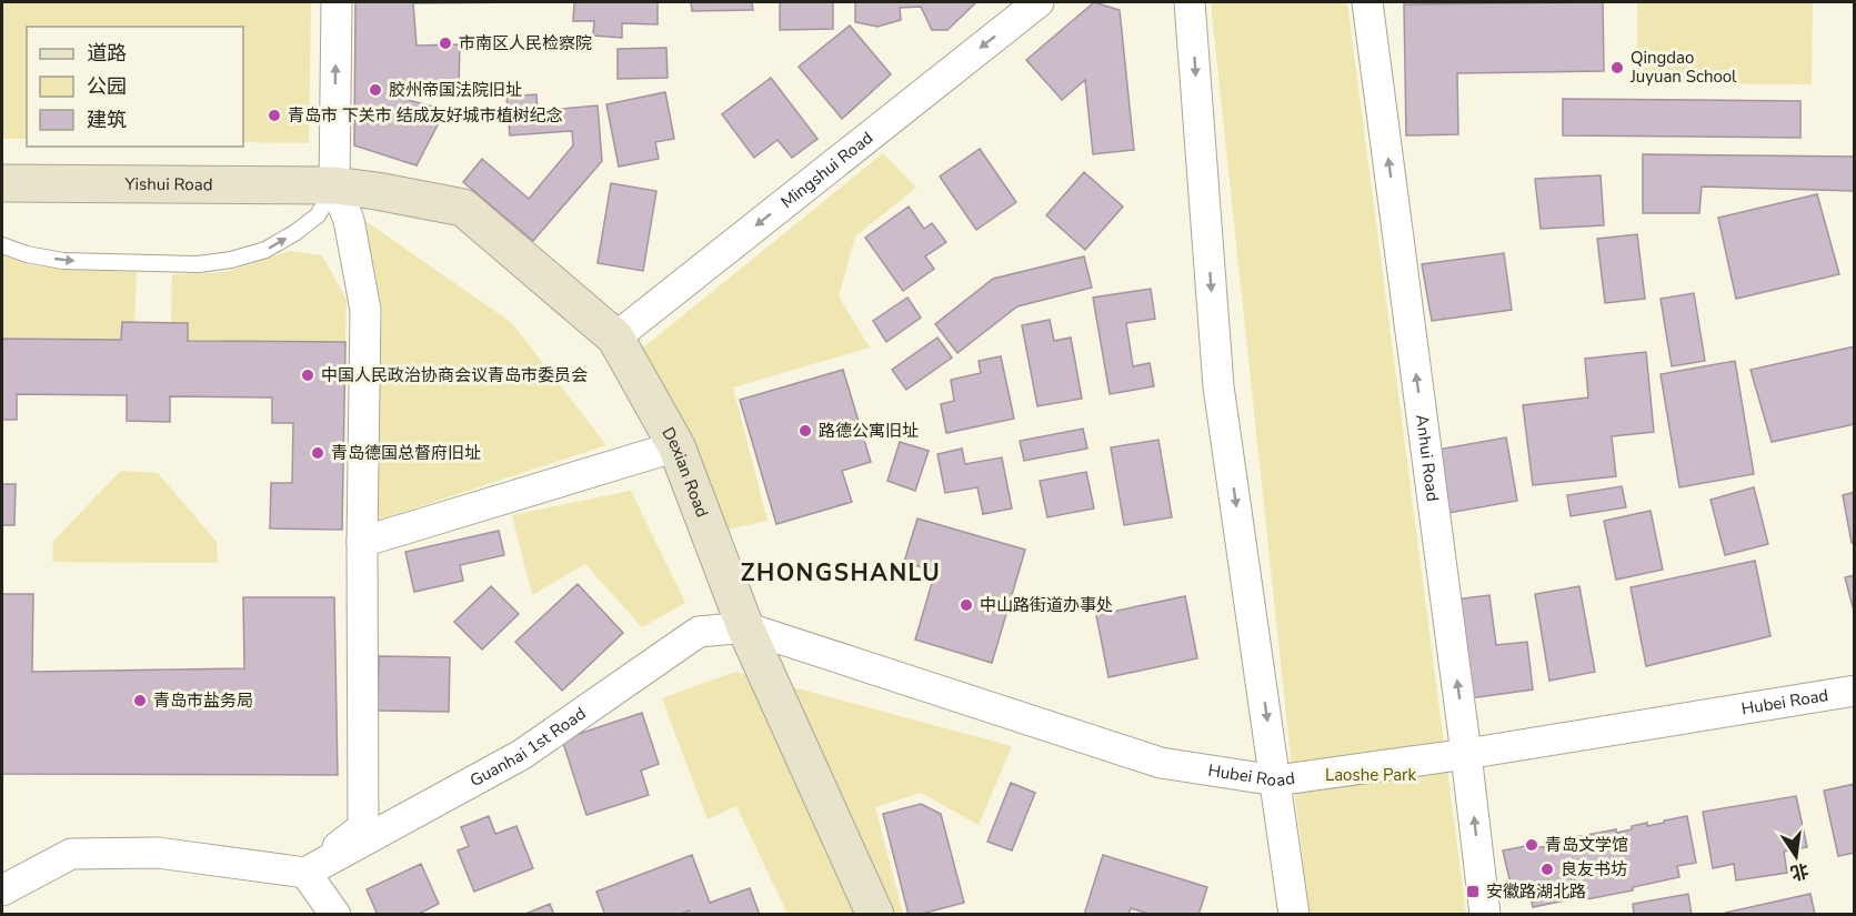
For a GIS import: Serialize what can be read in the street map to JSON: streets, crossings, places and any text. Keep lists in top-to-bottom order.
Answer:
{
  "streets": {
    "street": [
      "Mingshui Road",
      "Yishui Road",
      "Anhui Road",
      "Dexian Road",
      "Hubei Road",
      "Guanhai 1st Road"
    ]
  },
  "crossings": [
    ["Mingshui Road", "Dexian Road"],
    ["Yishui Road", "Dexian Road"],
    ["Anhui Road", "Hubei Road"],
    ["Dexian Road", "Hubei Road"],
    ["Dexian Road", "Guanhai 1st Road"],
    ["Hubei Road", "Guanhai 1st Road"]
  ],
  "one_way": ["Mingshui Road"],
  "districts": ["ZHONGSHANLU"],
  "parks": ["Laoshe Park"],
  "places": {
    "other": [
      "市南区人民检察院",
      "Qingdao Juyuan School",
      "胶州帝国法院旧址",
      "青岛市 下关市 结成友好城市植树纪念",
      "中国人民政治协商会议青岛市委员会",
      "路德公寓旧址",
      "青岛德国总督府旧址",
      "中山路街道办事处",
      "青岛市盐务局",
      "青岛文学馆",
      "良友书坊"
    ],
    "transit": ["安徽路湖北路"]
  },
  "legend": ["道路", "公园", "建筑"],
  "north": "bottom"
}
